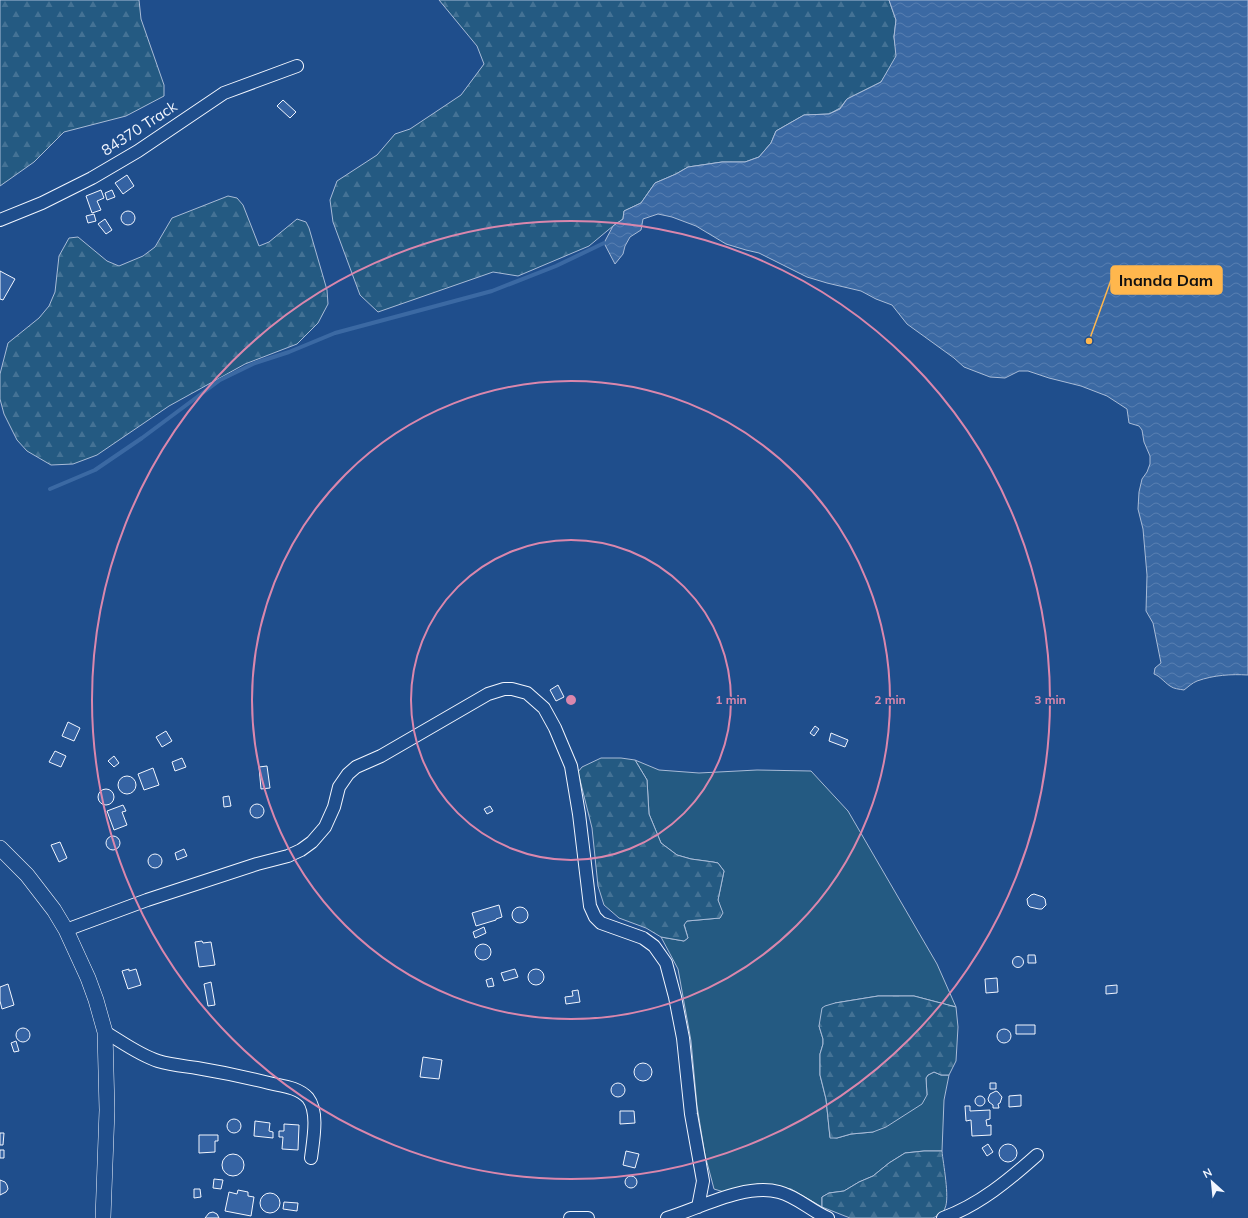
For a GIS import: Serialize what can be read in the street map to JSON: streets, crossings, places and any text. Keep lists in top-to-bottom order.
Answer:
{
  "streets": {
    "street": ["84370 Track"]
  },
  "places": ["Inanda Dam"],
  "north": "top left",
  "rings": ["1 min", "2 min", "3 min"]
}
